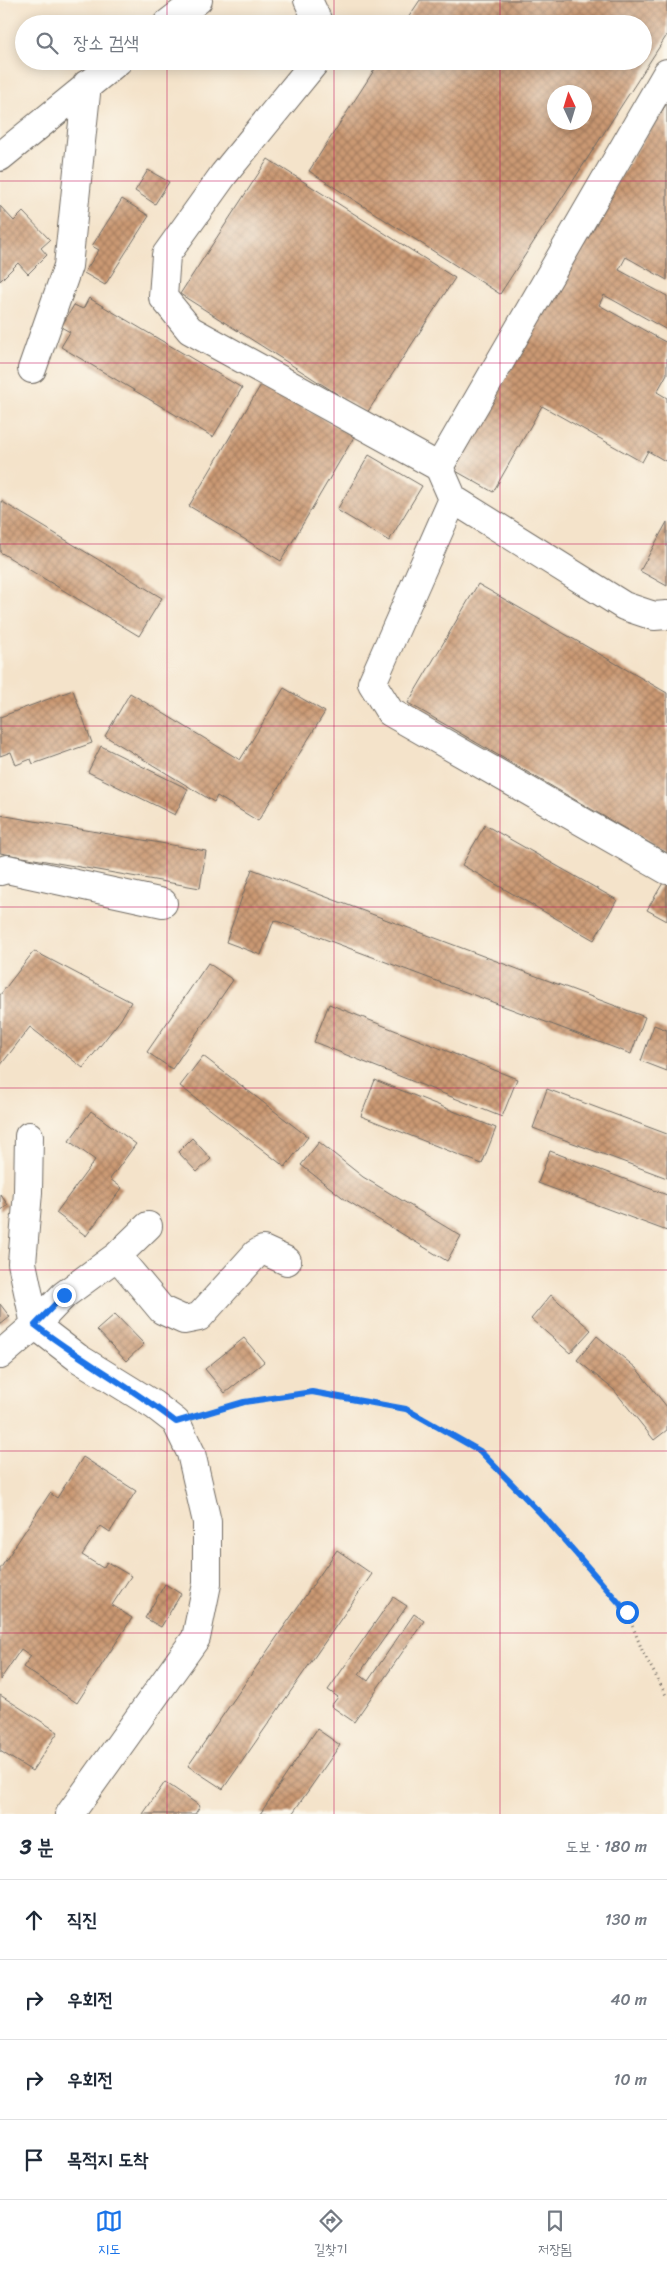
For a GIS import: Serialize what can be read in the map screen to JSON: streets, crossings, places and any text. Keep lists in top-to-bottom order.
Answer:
{
  "north": "top",
  "page": {
    "search": "장소 검색",
    "heading": ["3 분", "도보 · 180 m"],
    "list": [
      ["직진", "130 m"],
      ["우회전", "40 m"],
      ["우회전", "10 m"],
      "목적지 도착"
    ],
    "nav": ["지도", "길찾기", "저장됨"]
  }
}
